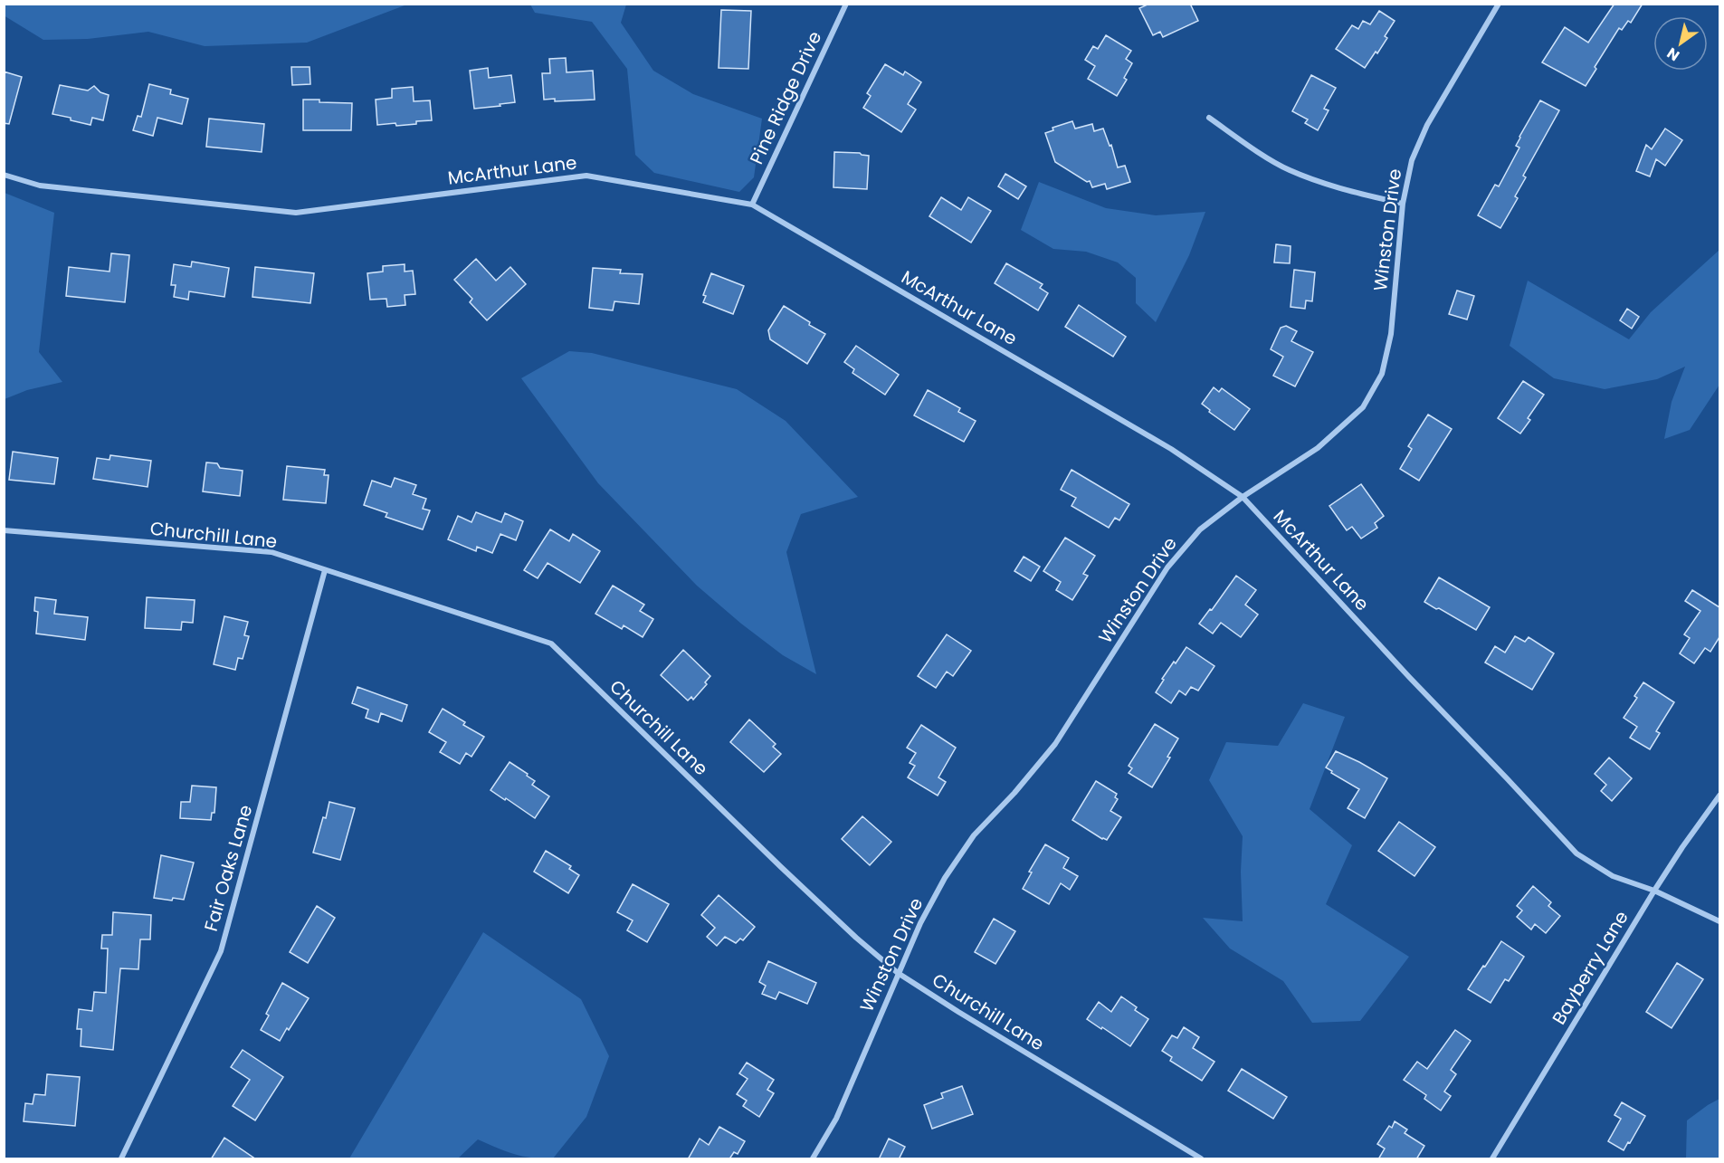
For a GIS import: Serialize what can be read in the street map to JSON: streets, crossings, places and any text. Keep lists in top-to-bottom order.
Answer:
{
  "streets": {
    "street": [
      "Pine Ridge Drive",
      "McArthur Lane",
      "Winston Drive",
      "Churchill Lane",
      "Fair Oaks Lane",
      "Bayberry Lane"
    ]
  },
  "crossings": [
    ["Pine Ridge Drive", "McArthur Lane"],
    ["McArthur Lane", "Winston Drive"],
    ["McArthur Lane", "Bayberry Lane"],
    ["Winston Drive", "Churchill Lane"],
    ["Churchill Lane", "Fair Oaks Lane"]
  ],
  "north": "bottom left"
}
